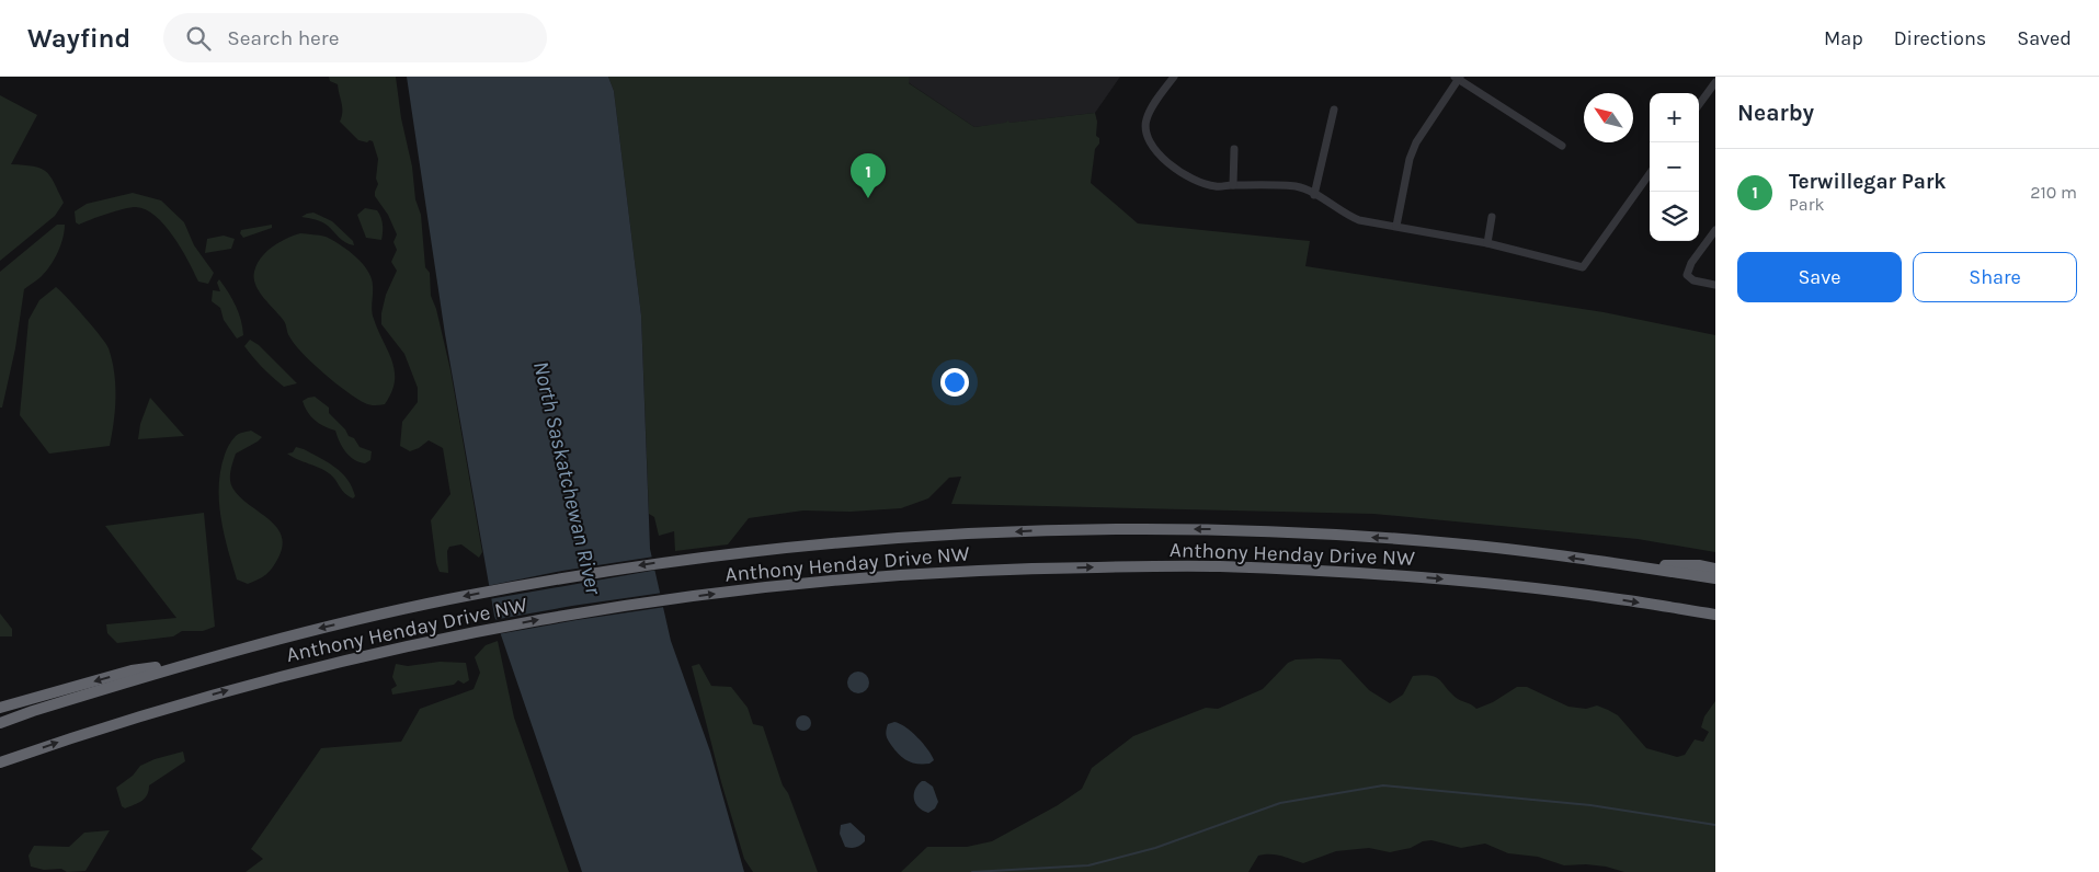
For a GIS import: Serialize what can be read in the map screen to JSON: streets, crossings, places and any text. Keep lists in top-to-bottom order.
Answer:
{
  "streets": {
    "highway": ["Anthony Henday Drive NW"]
  },
  "water": ["North Saskatchewan River"],
  "north": "top left",
  "page": {
    "header": "Wayfind",
    "search": "Search here",
    "nav": ["Map", "Directions", "Saved"],
    "heading": "Nearby",
    "map_buttons": ["+", "−"],
    "list": [
      {
        "mark": "1",
        "name": "Terwillegar Park",
        "note": "Park",
        "value": "210 m"
      }
    ],
    "pins": "1",
    "buttons": ["Save", "Share"]
  }
}
